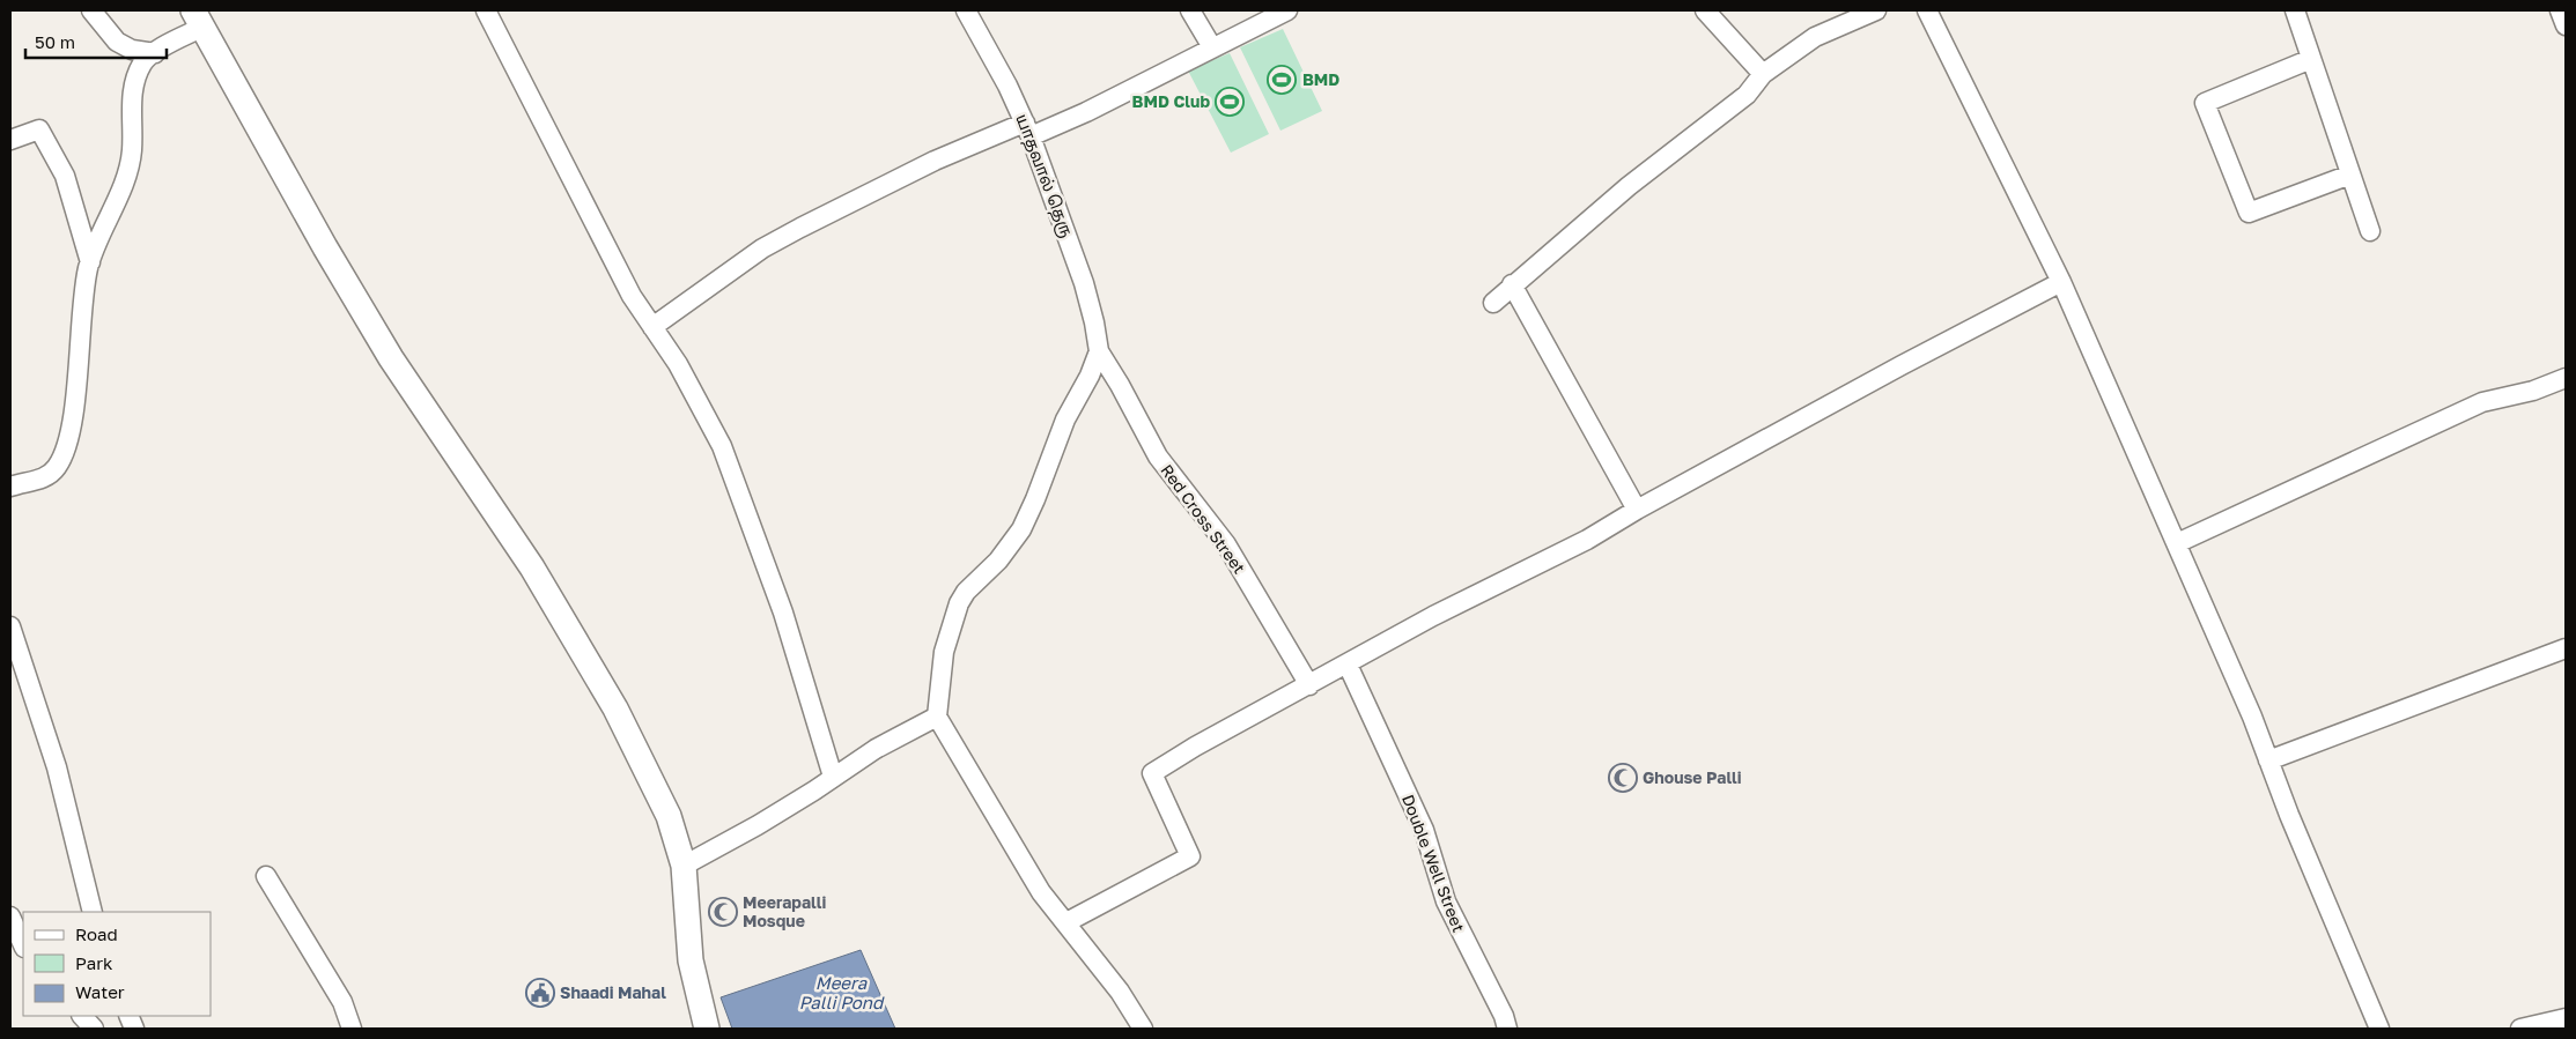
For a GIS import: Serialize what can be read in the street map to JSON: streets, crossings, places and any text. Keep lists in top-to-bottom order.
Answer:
{
  "streets": {
    "street": ["யாதவால் தெரு", "Red Cross Street", "Double Well Street"]
  },
  "crossings": [
    ["யாதவால் தெரு", "Red Cross Street"]
  ],
  "water": ["Meera Palli Pond"],
  "places": {
    "sports": ["BMD", "BMD Club"],
    "mosque": ["Ghouse Palli", "Meerapalli Mosque"],
    "public building": ["Shaadi Mahal"]
  },
  "legend": ["Road", "Park", "Water"],
  "scale_bar": "50 m"
}
